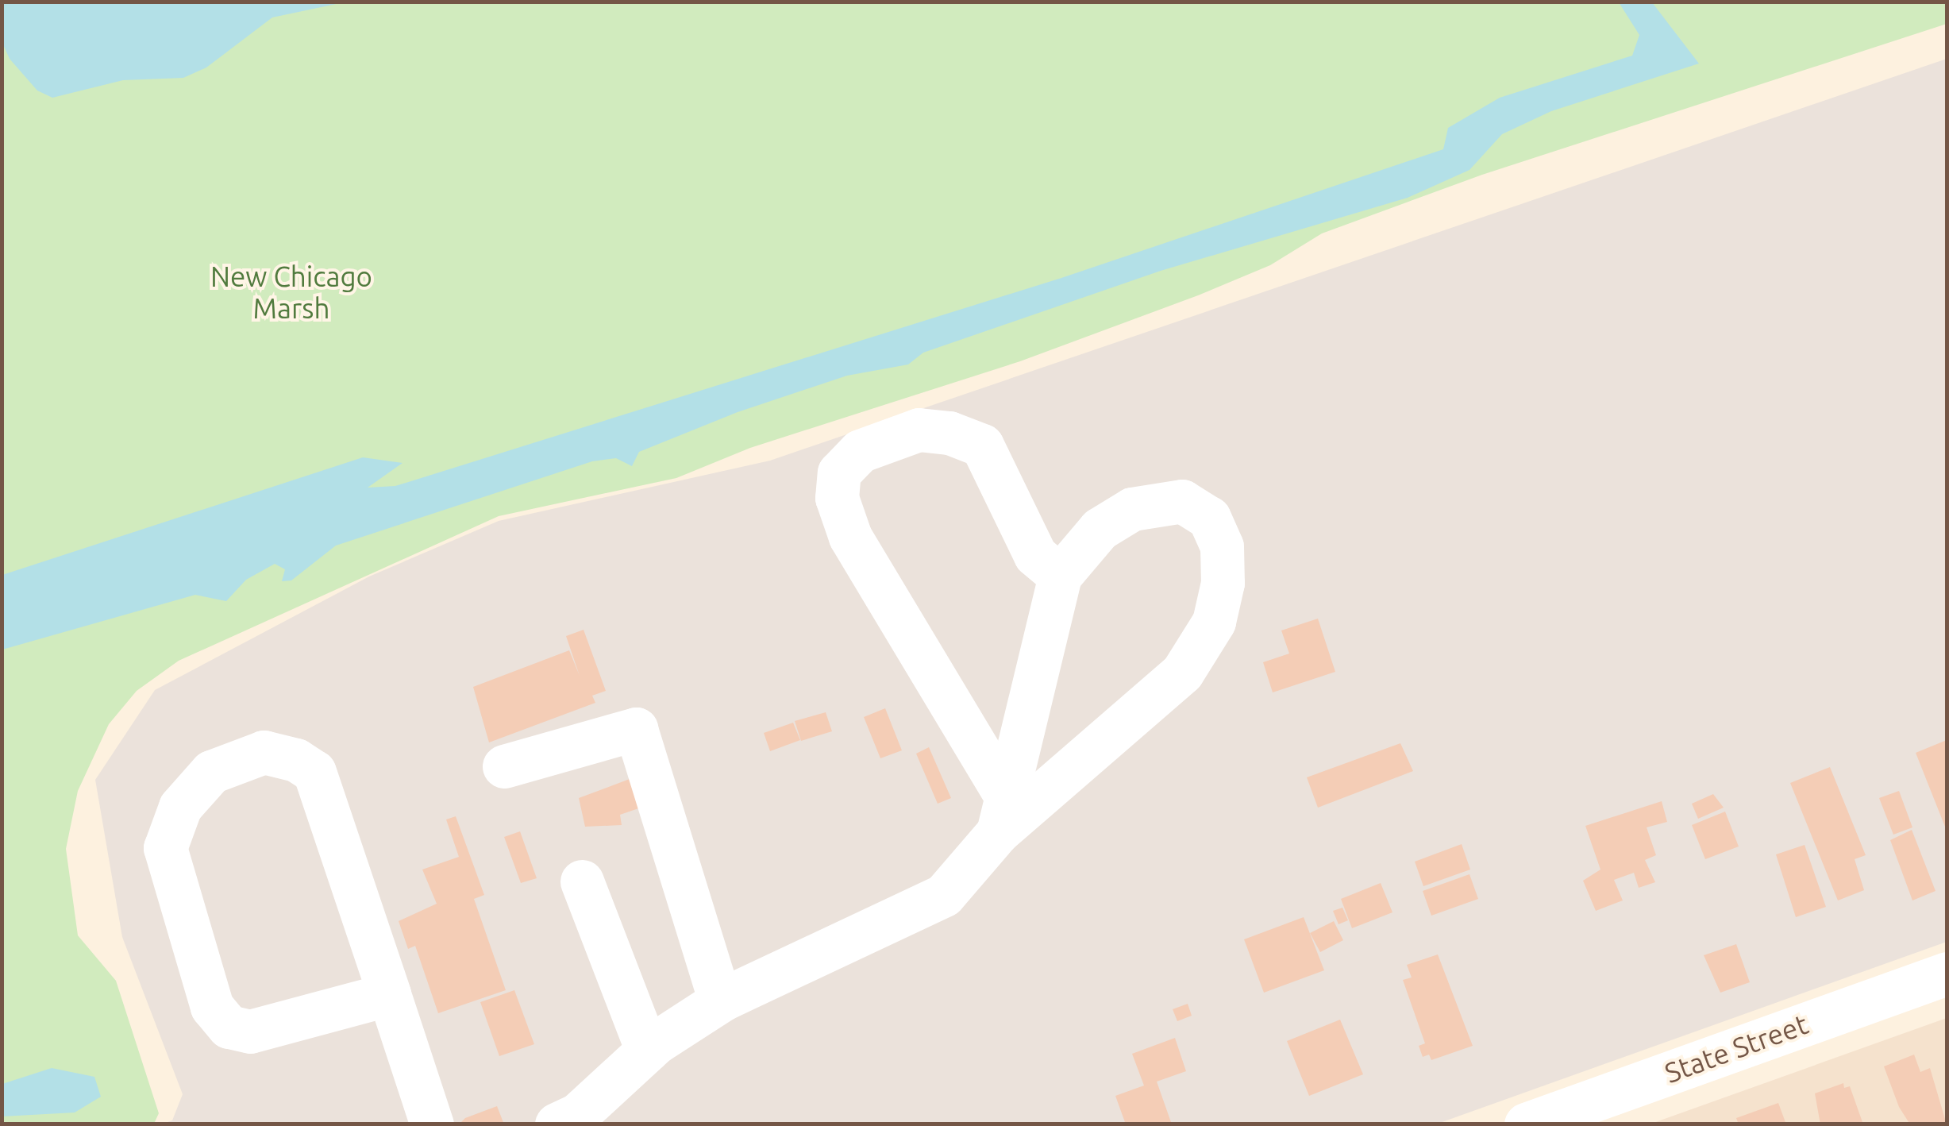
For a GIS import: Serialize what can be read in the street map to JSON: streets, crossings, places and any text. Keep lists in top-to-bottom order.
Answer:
{
  "streets": {
    "street": ["State Street"]
  },
  "parks": ["New Chicago Marsh"]
}
